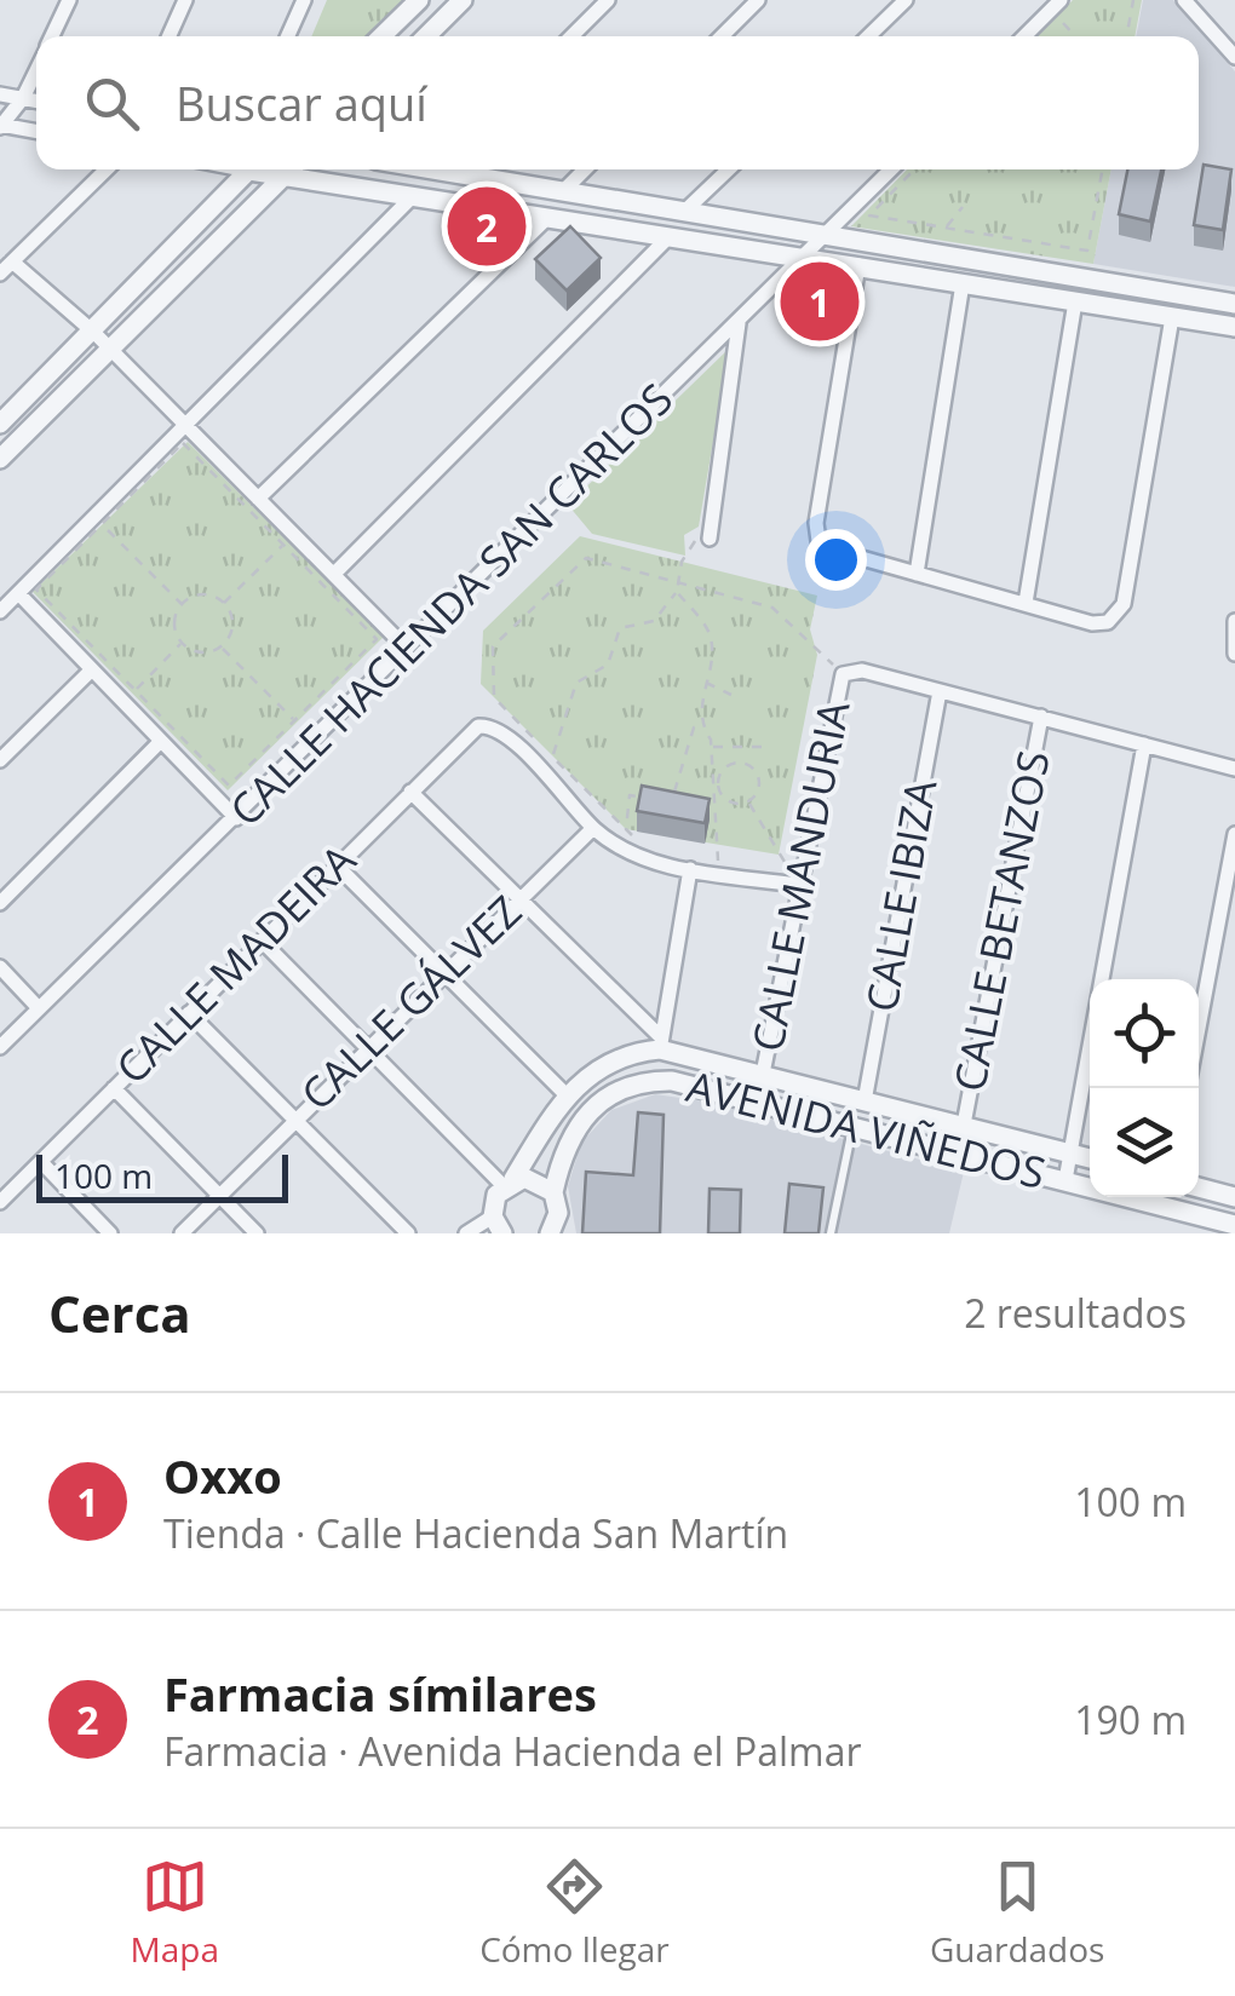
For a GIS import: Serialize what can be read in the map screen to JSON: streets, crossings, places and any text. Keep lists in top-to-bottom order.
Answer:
{
  "streets": {
    "street": [
      "CALLE HACIENDA SAN CARLOS",
      "CALLE MANDURIA",
      "CALLE IBIZA",
      "CALLE BETANZOS",
      "CALLE MADEIRA",
      "CALLE GÁLVEZ",
      "AVENIDA VIÑEDOS"
    ]
  },
  "crossings": [
    ["CALLE MANDURIA", "CALLE IBIZA"],
    ["CALLE MANDURIA", "AVENIDA VIÑEDOS"],
    ["CALLE IBIZA", "AVENIDA VIÑEDOS"],
    ["CALLE BETANZOS", "AVENIDA VIÑEDOS"],
    ["CALLE MADEIRA", "CALLE GÁLVEZ"]
  ],
  "scale_bar": "100 m",
  "page": {
    "search": "Buscar aquí",
    "pins": ["2", "1"],
    "scale": "100 m",
    "heading": ["Cerca", "2 resultados"],
    "list": [
      {
        "mark": "1",
        "name": "Oxxo",
        "note": "Tienda · Calle Hacienda San Martín",
        "value": "100 m"
      },
      {
        "mark": "2",
        "name": "Farmacia símilares",
        "note": "Farmacia · Avenida Hacienda el Palmar",
        "value": "190 m"
      }
    ],
    "nav": ["Mapa", "Cómo llegar", "Guardados"]
  }
}
